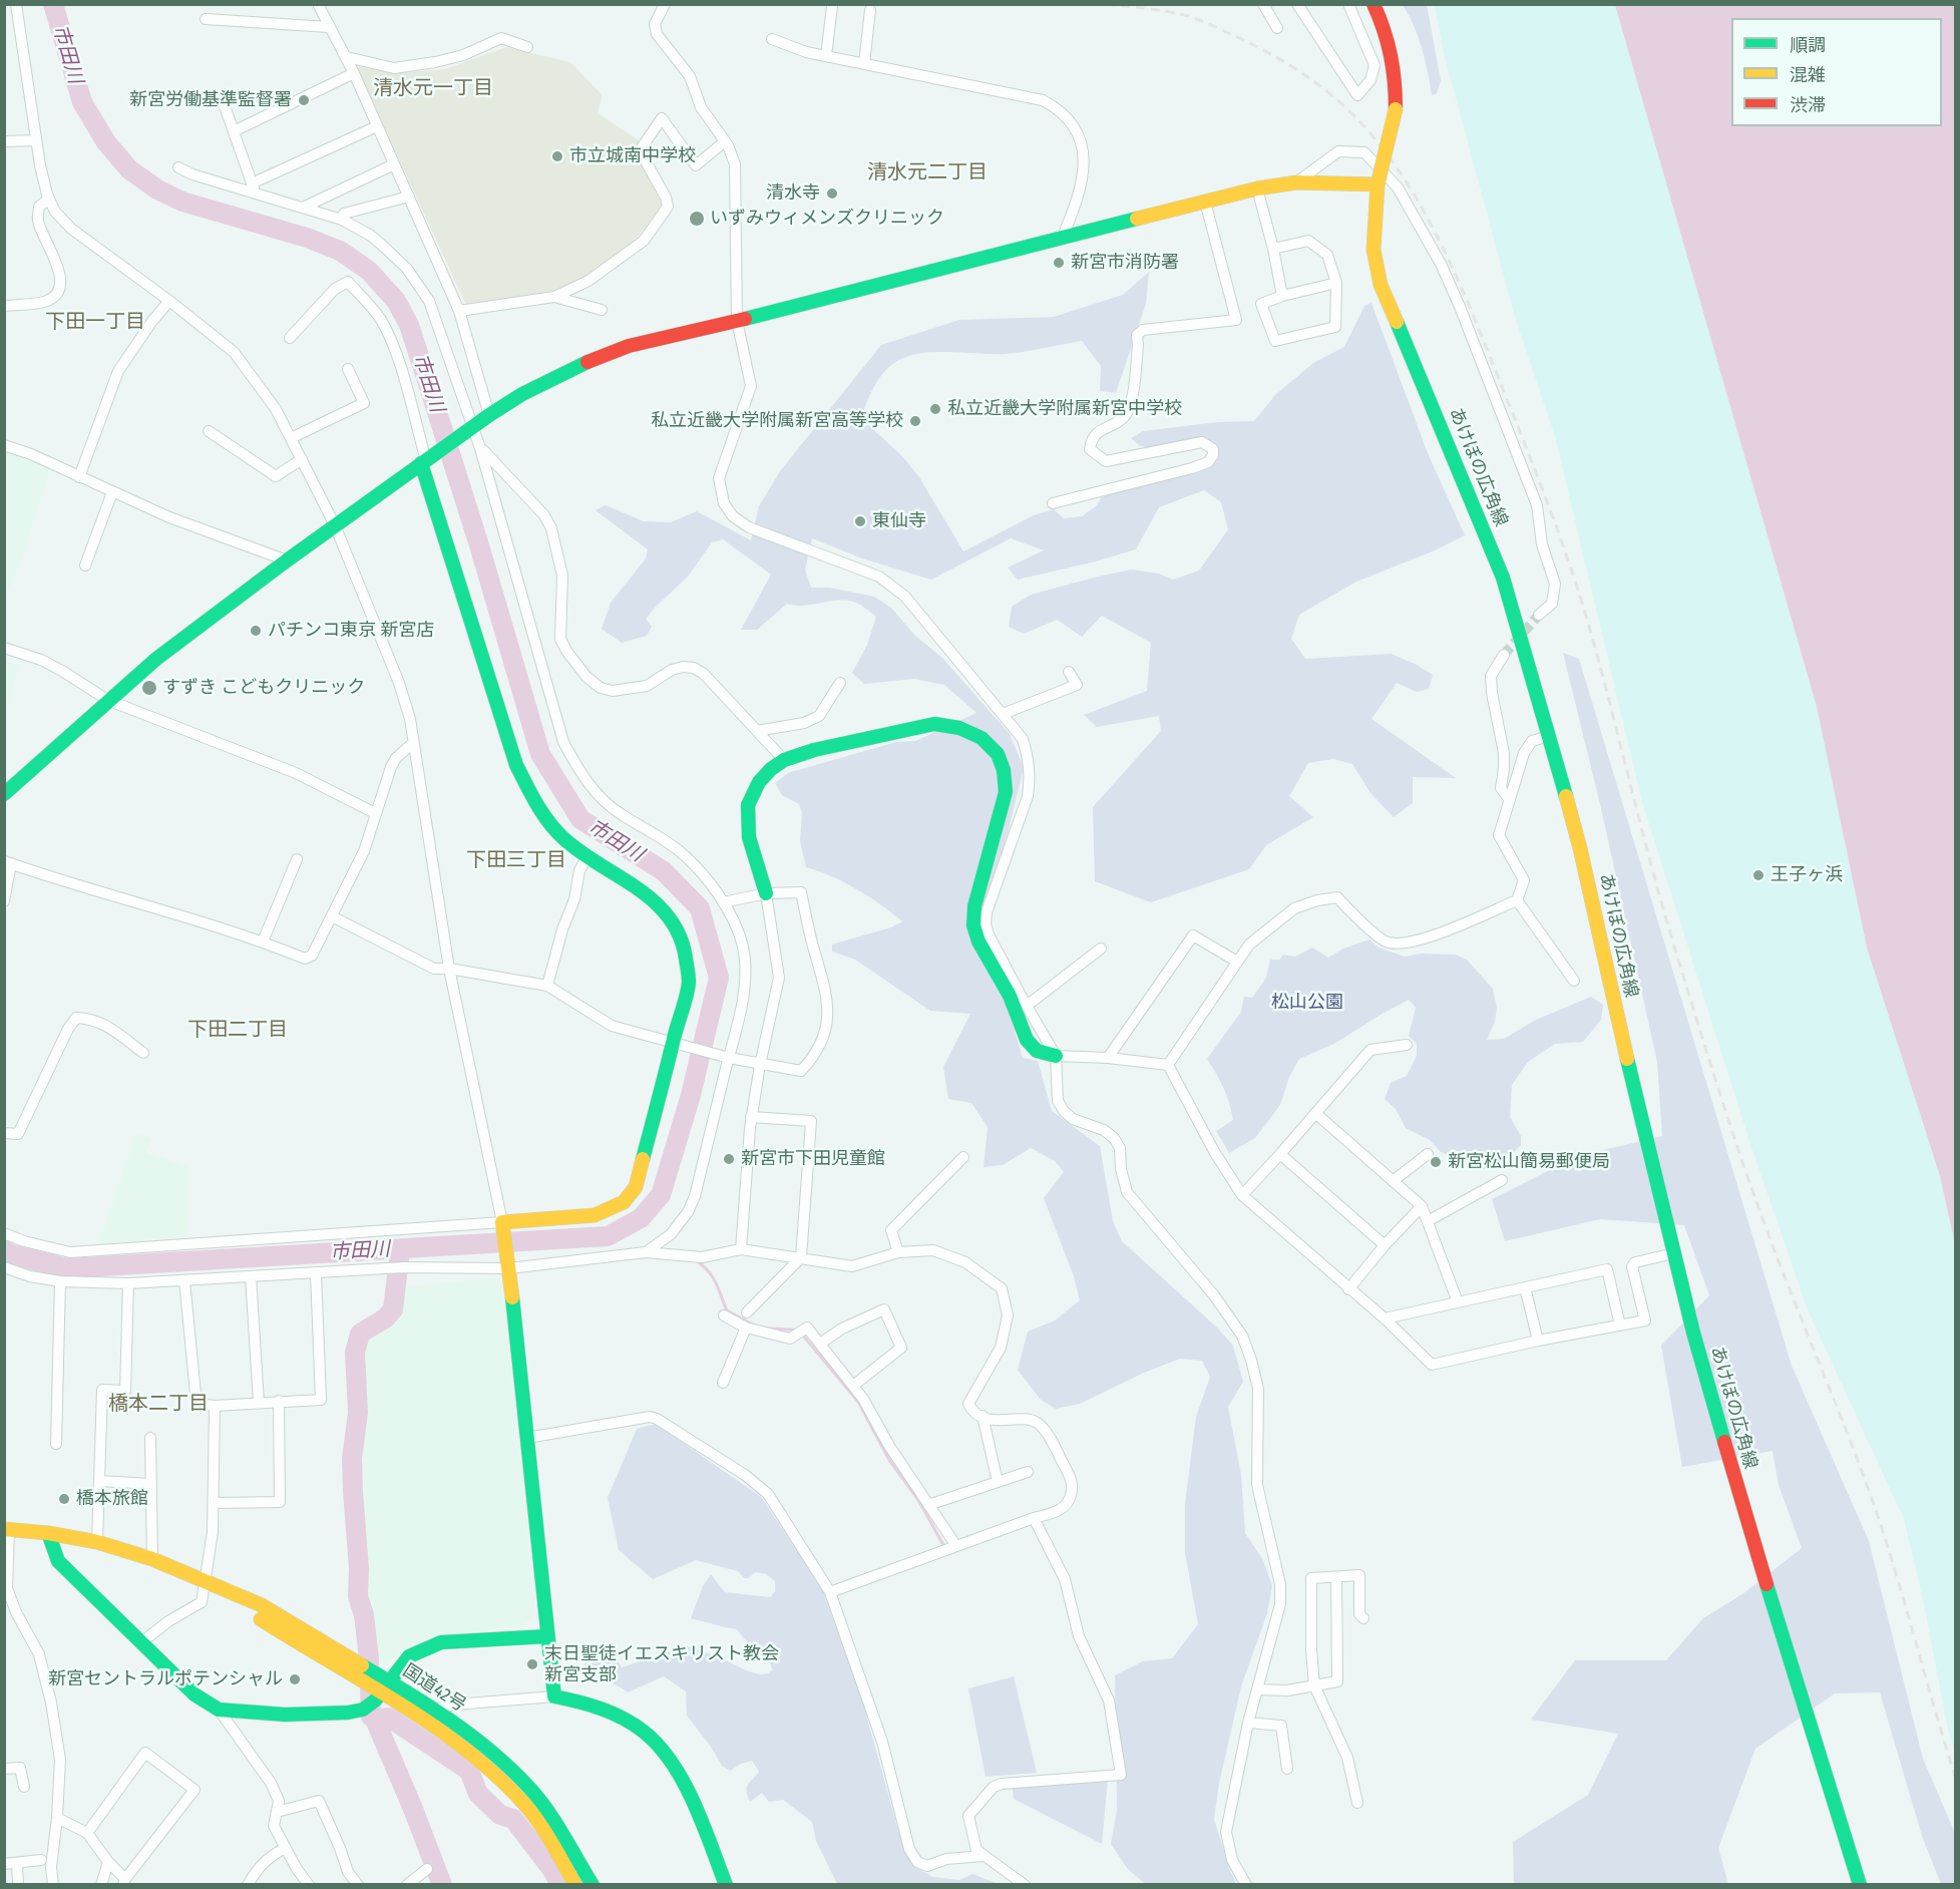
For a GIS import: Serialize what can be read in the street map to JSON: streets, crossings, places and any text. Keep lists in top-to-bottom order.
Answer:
{
  "streets": {
    "main road": ["あけぼの広角線", "国道42号"]
  },
  "districts": [
    "清水元一丁目",
    "清水元二丁目",
    "下田一丁目",
    "下田三丁目",
    "下田二丁目",
    "橋本二丁目"
  ],
  "water": ["市田川"],
  "parks": ["松山公園"],
  "places": [
    "新宮労働基準監督署",
    "市立城南中学校",
    "清水寺",
    "いずみウィメンズクリニック",
    "新宮市消防署",
    "私立近畿大学附属新宮中学校",
    "私立近畿大学附属新宮高等学校",
    "東仙寺",
    "パチンコ東京 新宮店",
    "すずき こどもクリニック",
    "王子ヶ浜",
    "新宮市下田児童館",
    "新宮松山簡易郵便局",
    "橋本旅館",
    "末日聖徒イエスキリスト教会 新宮支部",
    "新宮セントラルポテンシャル"
  ],
  "legend": ["順調", "混雑", "渋滞"]
}
